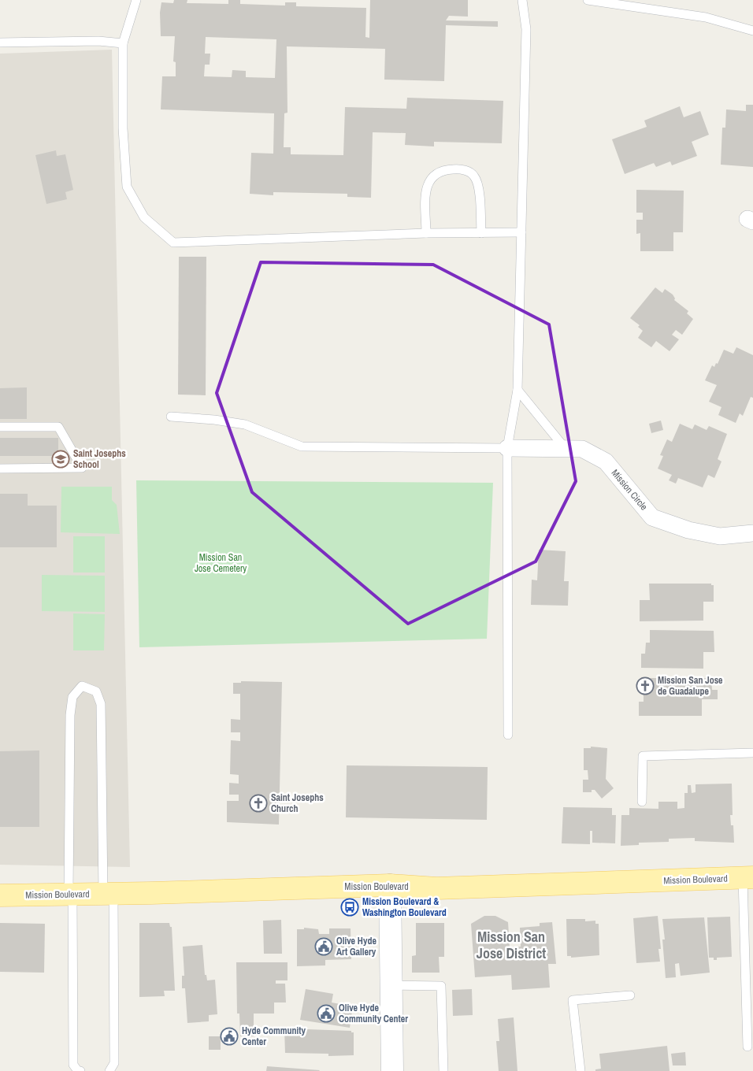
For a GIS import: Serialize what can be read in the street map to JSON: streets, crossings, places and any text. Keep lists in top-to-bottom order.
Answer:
{
  "streets": {
    "main road": ["Mission Boulevard"],
    "street": ["Mission Circle"]
  },
  "districts": ["Mission San Jose District"],
  "parks": ["Mission San Jose Cemetery"],
  "places": {
    "school or university": ["Saint Josephs School"],
    "church": ["Mission San Jose de Guadalupe", "Saint Josephs Church"],
    "bus stop": ["Mission Boulevard & Washington Boulevard"],
    "public building": ["Olive Hyde Art Gallery", "Olive Hyde Community Center", "Hyde Community Center"]
  }
}
